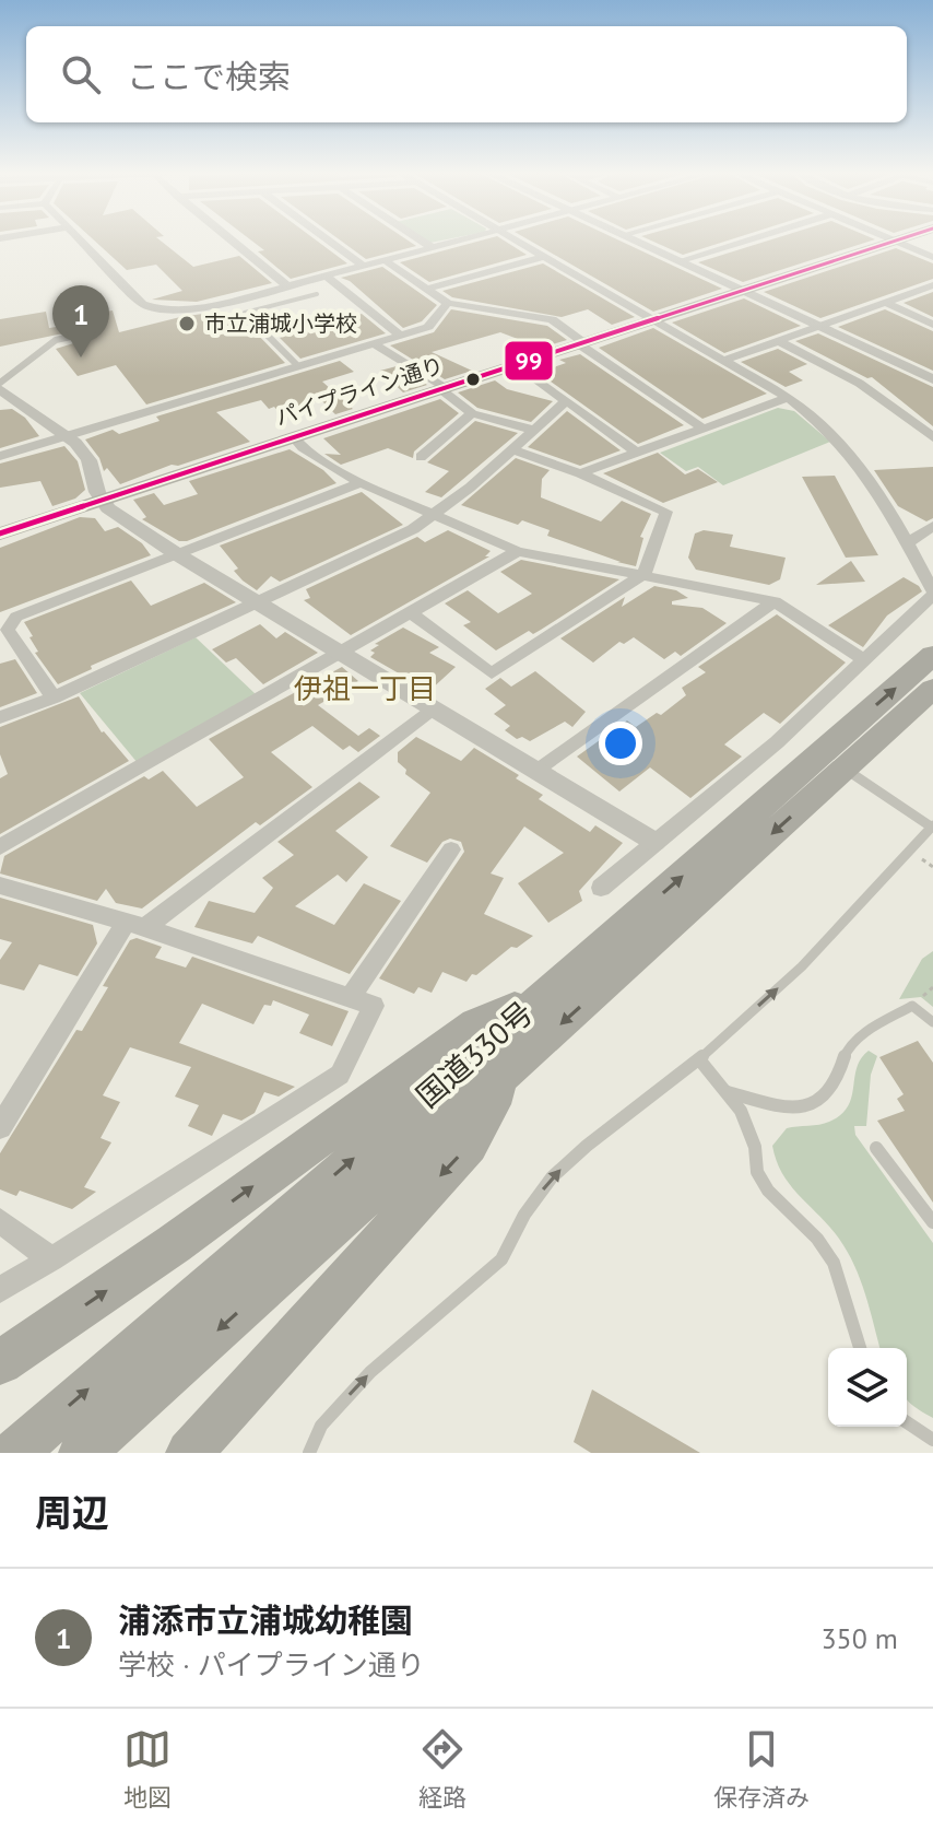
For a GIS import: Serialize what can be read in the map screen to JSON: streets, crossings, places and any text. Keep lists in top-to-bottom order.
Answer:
{
  "streets": {
    "highway": ["国道330号"],
    "main road": ["パイプライン通り"]
  },
  "districts": ["伊祖一丁目"],
  "places": ["市立浦城小学校"],
  "lines": ["transit line 99"],
  "page": {
    "search": "ここで検索",
    "pins": "1",
    "heading": "周辺",
    "list": [
      {
        "mark": "1",
        "name": "浦添市立浦城幼稚園",
        "note": "学校 · パイプライン通り",
        "value": "350 m"
      }
    ],
    "nav": ["地図", "経路", "保存済み"]
  }
}
